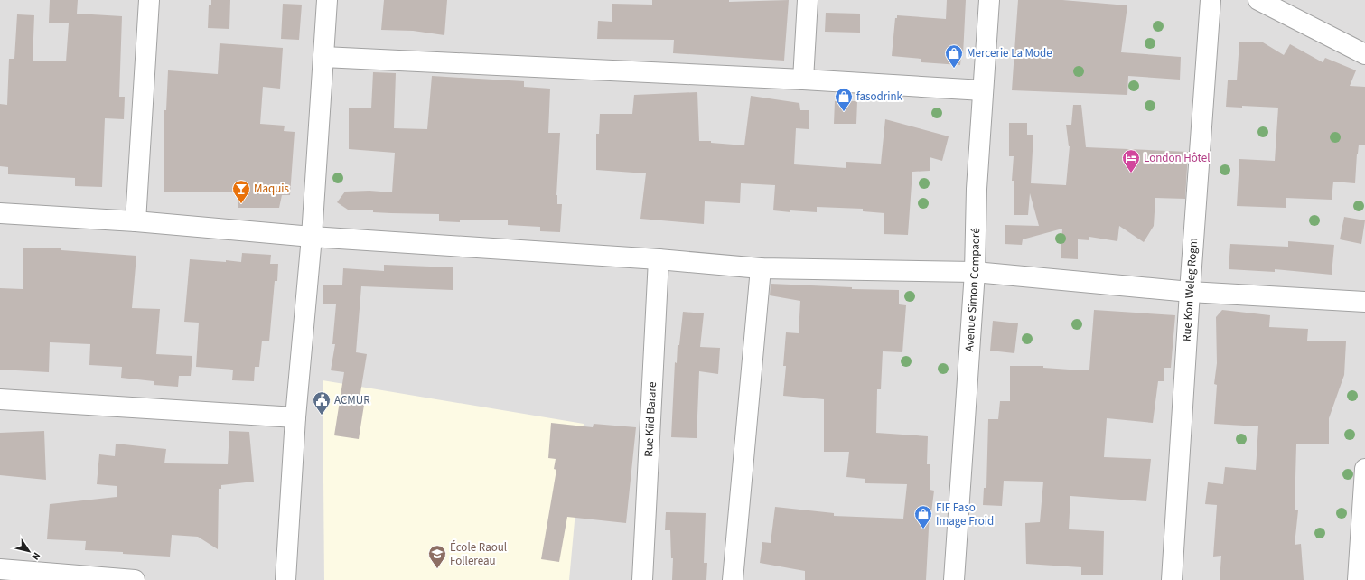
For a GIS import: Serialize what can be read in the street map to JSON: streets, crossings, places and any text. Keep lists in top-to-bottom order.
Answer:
{
  "streets": {
    "street": ["Avenue Simon Compaoré", "Rue Kon Weleg Rogm", "Rue Kiid Barare"]
  },
  "places": {
    "shop": ["Mercerie La Mode", "fasodrink", "FIF Faso Image Froid"],
    "hotel": ["London Hôtel"],
    "bar": ["Maquis"],
    "public building": ["ACMUR"],
    "school or university": ["École Raoul Follereau"]
  },
  "north": "bottom right"
}
